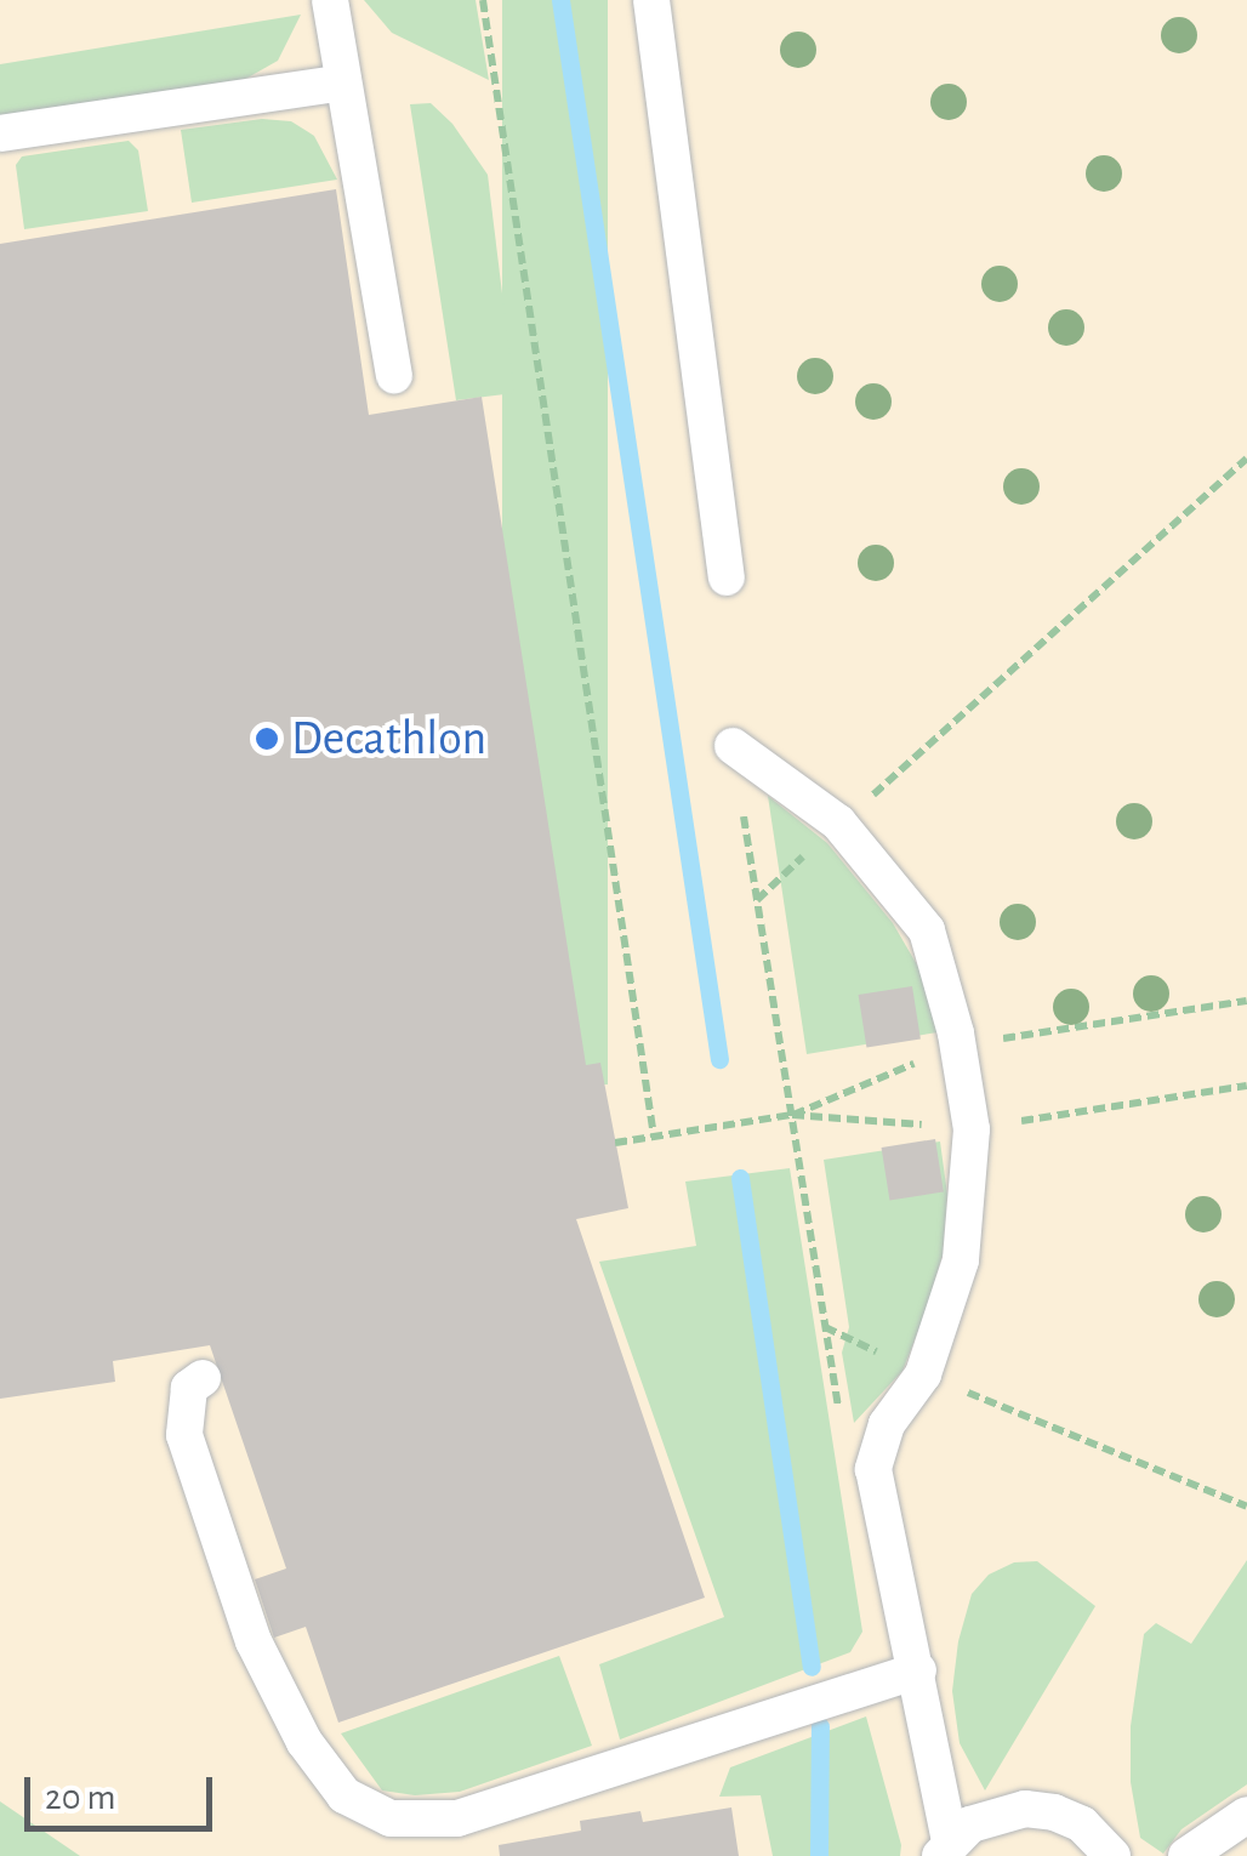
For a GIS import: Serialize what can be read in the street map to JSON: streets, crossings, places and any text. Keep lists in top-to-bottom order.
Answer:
{
  "places": ["Decathlon"],
  "scale_bar": "20 m"
}
